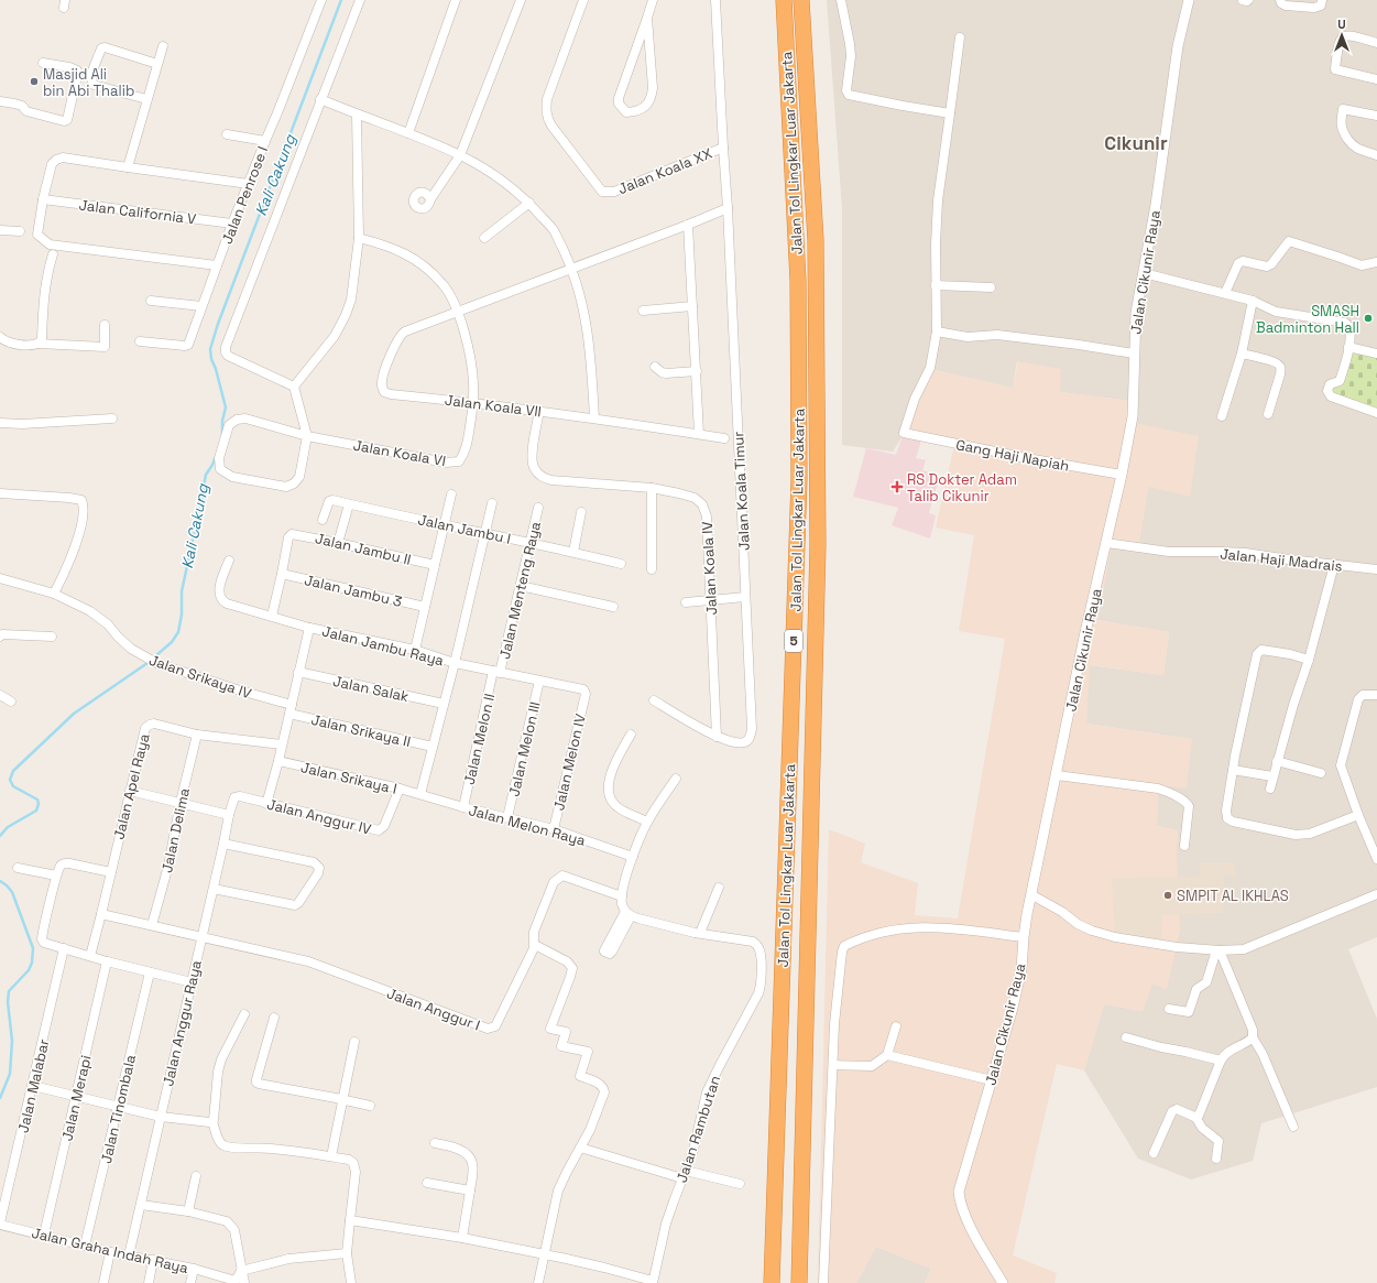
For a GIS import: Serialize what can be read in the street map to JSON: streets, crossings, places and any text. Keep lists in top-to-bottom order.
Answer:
{
  "streets": {
    "highway": ["Jalan Tol Lingkar Luar Jakarta", "5"],
    "street": [
      "Jalan Koala XX",
      "Jalan Penrose I",
      "Jalan California V",
      "Jalan Cikunir Raya",
      "Jalan Koala VII",
      "Jalan Koala VI",
      "Gang Haji Napiah",
      "Jalan Koala Timur",
      "Jalan Jambu I",
      "Jalan Jambu II",
      "Jalan Haji Madrais",
      "Jalan Koala IV",
      "Jalan Jambu 3",
      "Jalan Menteng Raya",
      "Jalan Jambu Raya",
      "Jalan Srikaya IV",
      "Jalan Salak",
      "Jalan Srikaya II",
      "Jalan Melon II",
      "Jalan Melon III",
      "Jalan Melon IV",
      "Jalan Srikaya I",
      "Jalan Apel Raya",
      "Jalan Anggur IV",
      "Jalan Melon Raya",
      "Jalan Delima",
      "Jalan Anggur I",
      "Jalan Anggur Raya",
      "Jalan Malabar",
      "Jalan Merapi",
      "Jalan Tinombala",
      "Jalan Rambutan",
      "Jalan Graha Indah Raya"
    ]
  },
  "crossings": [
    ["Jalan Koala XX", "Jalan Koala Timur"],
    ["Jalan Penrose I", "Jalan California V"],
    ["Jalan Cikunir Raya", "Gang Haji Napiah"],
    ["Jalan Cikunir Raya", "Jalan Haji Madrais"],
    ["Jalan Koala VII", "Jalan Koala VI"],
    ["Jalan Koala VII", "Jalan Koala IV"],
    ["Jalan Koala Timur", "Jalan Koala IV"],
    ["Jalan Jambu I", "Jalan Menteng Raya"],
    ["Jalan Jambu II", "Jalan Jambu 3"],
    ["Jalan Menteng Raya", "Jalan Jambu Raya"],
    ["Jalan Menteng Raya", "Jalan Melon II"],
    ["Jalan Jambu Raya", "Jalan Melon II"],
    ["Jalan Jambu Raya", "Jalan Melon III"],
    ["Jalan Jambu Raya", "Jalan Melon IV"],
    ["Jalan Srikaya IV", "Jalan Srikaya II"],
    ["Jalan Melon II", "Jalan Melon Raya"],
    ["Jalan Melon III", "Jalan Melon Raya"],
    ["Jalan Melon IV", "Jalan Melon Raya"],
    ["Jalan Srikaya I", "Jalan Anggur IV"],
    ["Jalan Srikaya I", "Jalan Melon Raya"],
    ["Jalan Apel Raya", "Jalan Delima"],
    ["Jalan Apel Raya", "Jalan Anggur I"],
    ["Jalan Anggur IV", "Jalan Anggur Raya"],
    ["Jalan Delima", "Jalan Anggur I"],
    ["Jalan Anggur I", "Jalan Anggur Raya"],
    ["Jalan Anggur Raya", "Jalan Graha Indah Raya"],
    ["Jalan Malabar", "Jalan Graha Indah Raya"],
    ["Jalan Merapi", "Jalan Graha Indah Raya"],
    ["Jalan Tinombala", "Jalan Graha Indah Raya"]
  ],
  "districts": ["Cikunir"],
  "water": ["Kali Cakung"],
  "places": {
    "other": ["Masjid Ali bin Abi Thalib", "SMASH Badminton Hall", "SMPIT AL IKHLAS"],
    "health": ["RS Dokter Adam Talib Cikunir"]
  },
  "north": "top"
}
